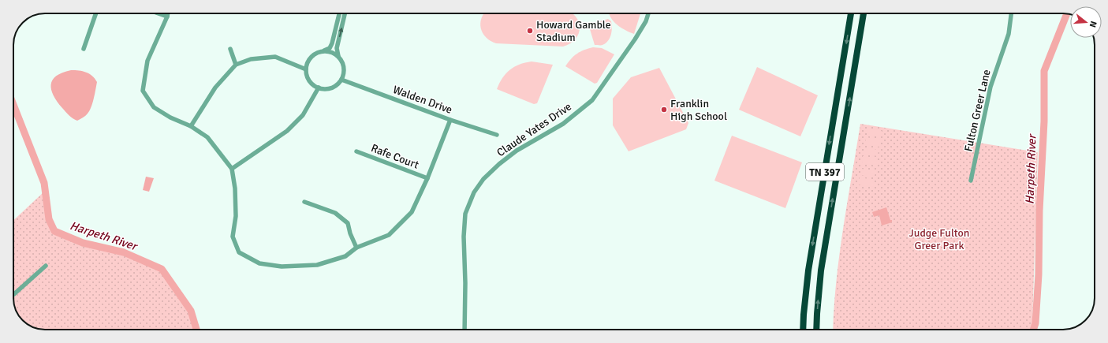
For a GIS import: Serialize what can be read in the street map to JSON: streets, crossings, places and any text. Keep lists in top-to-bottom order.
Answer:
{
  "streets": {
    "highway": ["TN 397"],
    "street": [
      "Walden Drive",
      "Fulton Greer Lane",
      "Claude Yates Drive",
      "Rafe Court"
    ]
  },
  "water": ["Harpeth River"],
  "parks": ["Judge Fulton Greer Park"],
  "places": ["Howard Gamble Stadium", "Franklin High School"],
  "north": "right"
}
